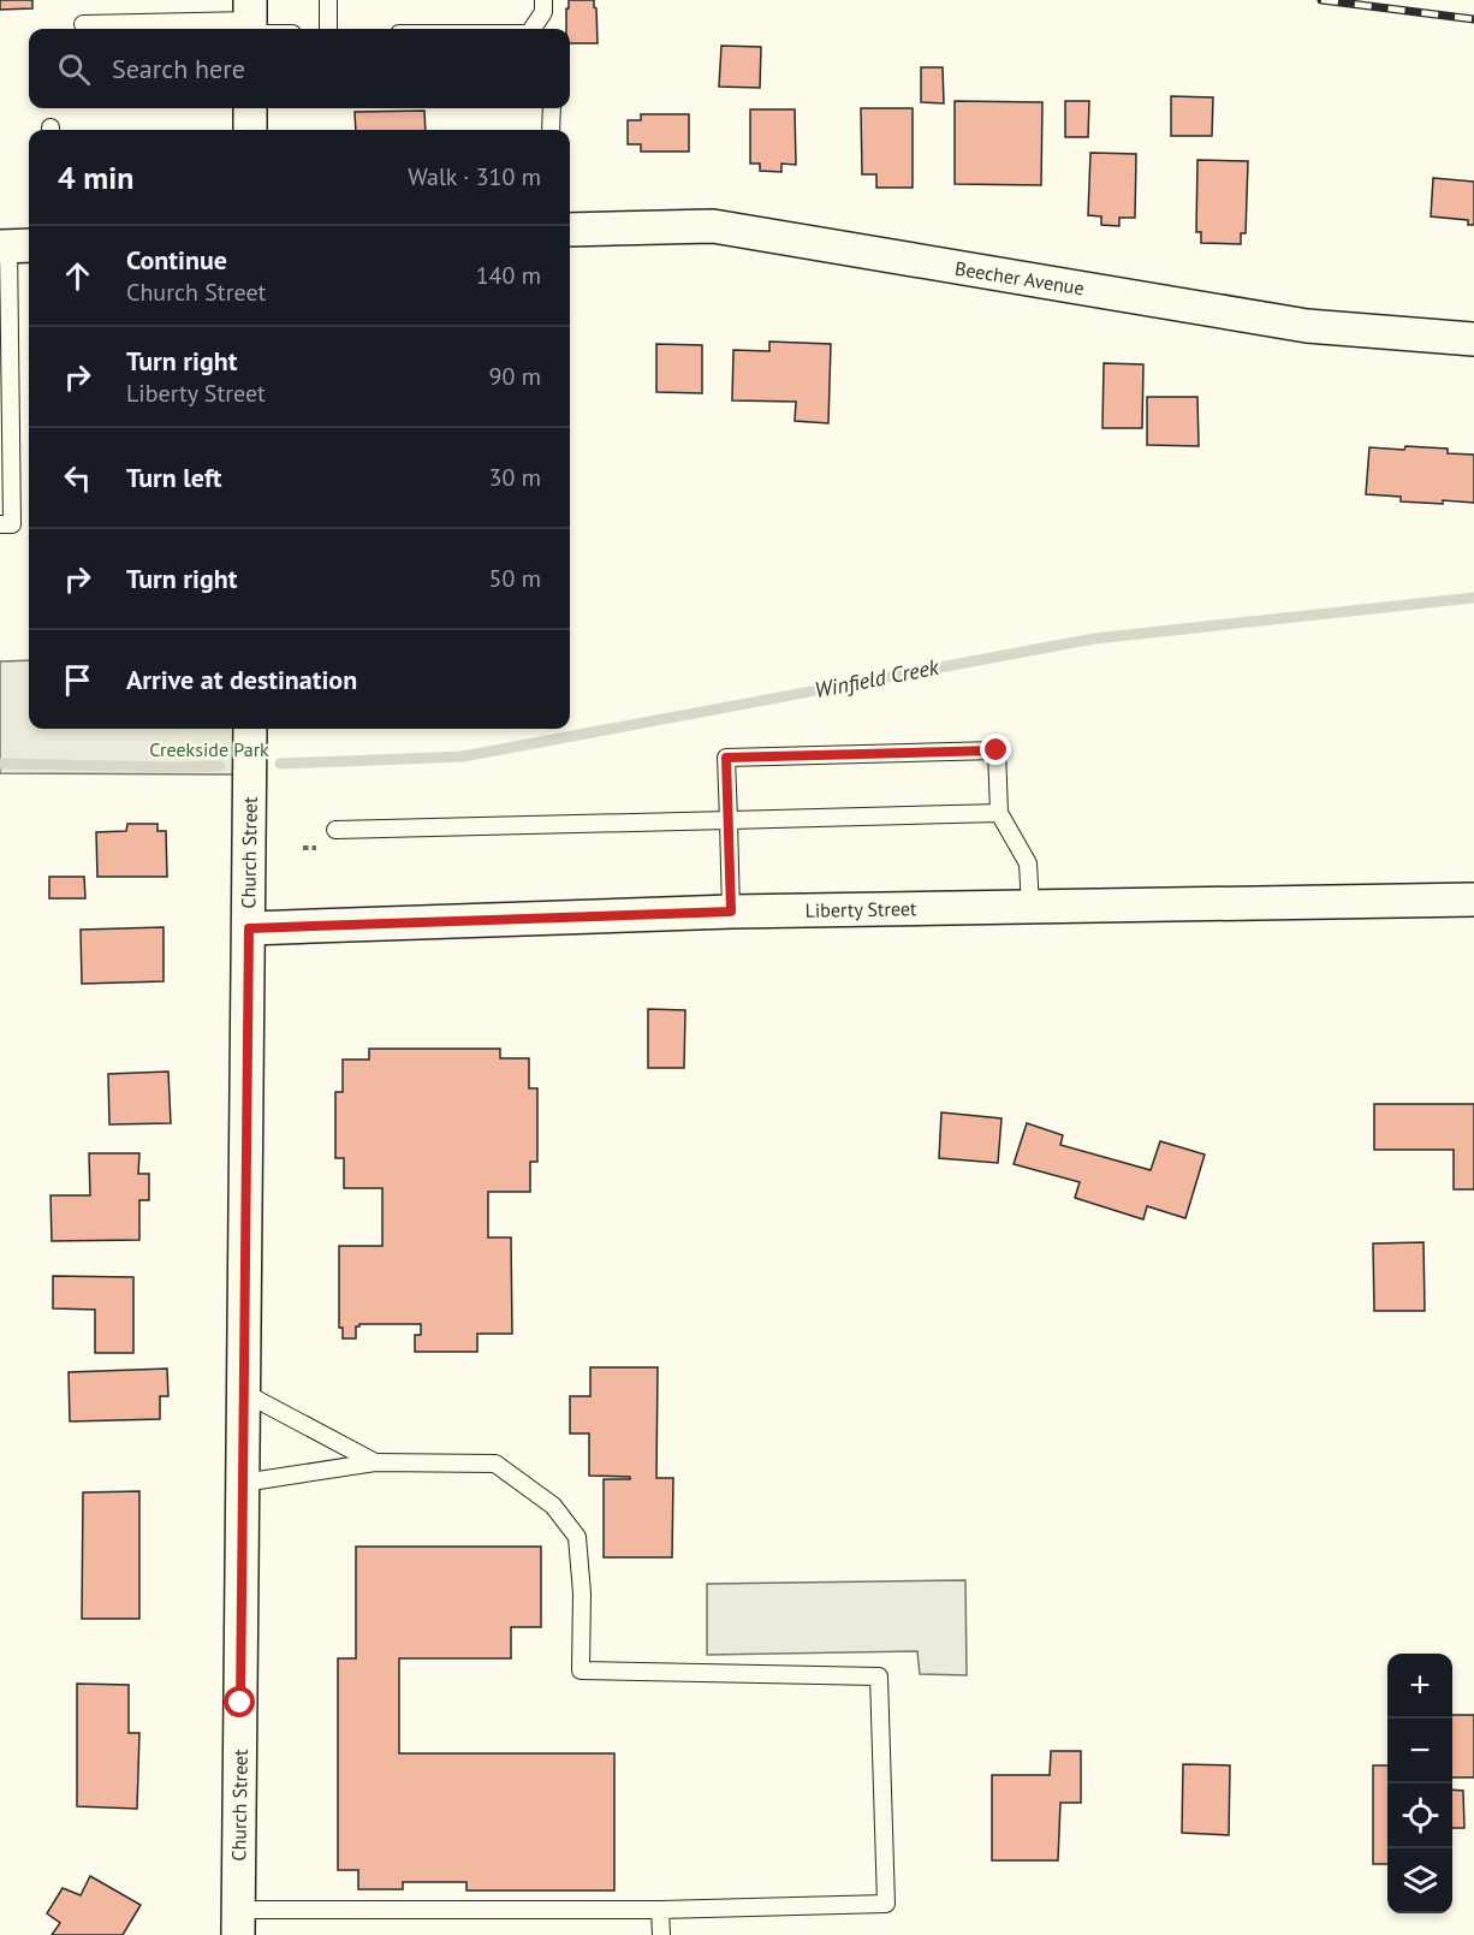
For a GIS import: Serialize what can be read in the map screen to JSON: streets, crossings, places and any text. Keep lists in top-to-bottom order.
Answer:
{
  "streets": {
    "street": ["Beecher Avenue", "Church Street", "Liberty Street"]
  },
  "crossings": [
    ["Church Street", "Liberty Street"]
  ],
  "water": ["Winfield Creek"],
  "parks": ["Creekside Park"],
  "page": {
    "search": "Search here",
    "heading": ["4 min", "Walk · 310 m"],
    "list": [
      ["Continue", "Church Street", "140 m"],
      ["Turn right", "Liberty Street", "90 m"],
      ["Turn left", "30 m"],
      ["Turn right", "50 m"],
      "Arrive at destination"
    ],
    "map_buttons": ["+", "−"]
  }
}
